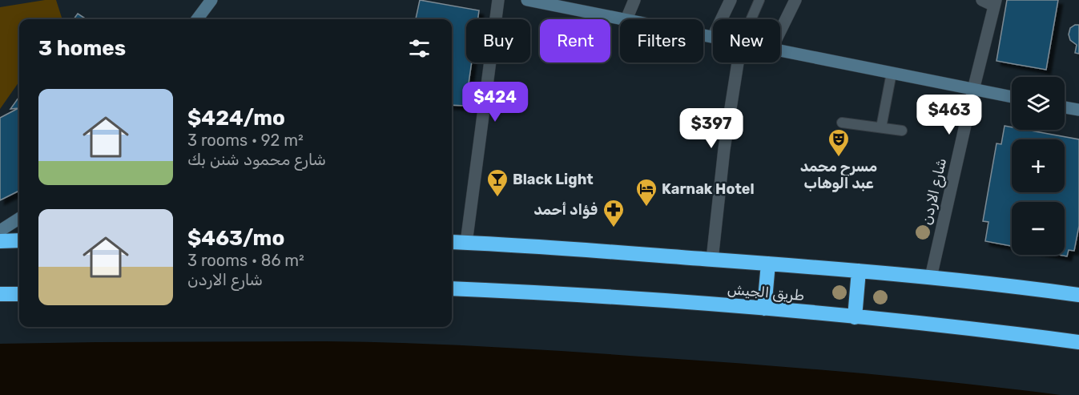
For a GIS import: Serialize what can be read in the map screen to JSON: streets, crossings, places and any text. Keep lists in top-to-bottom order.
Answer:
{
  "streets": {
    "highway": ["طريق الجيش"],
    "street": ["شارع الاردن"]
  },
  "crossings": [
    ["شارع الاردن", "طريق الجيش"]
  ],
  "places": {
    "theatre": ["مسرح محمد عبد الوهاب"],
    "bar": ["Black Light"],
    "hotel": ["Karnak Hotel"],
    "pharmacy": ["فؤاد أحمد"]
  },
  "page": {
    "chip": [
      "Buy",
      "Rent",
      "Filters",
      "New"
    ],
    "heading": "3 homes",
    "map_buttons": ["+", "−"],
    "list": [
      {
        "name": "$424/mo",
        "note": "3 rooms · 92 m² · شارع محمود شنن بك"
      },
      {
        "name": "$463/mo",
        "note": "3 rooms · 86 m² · شارع الاردن"
      }
    ],
    "price": ["$424", "$463", "$397"]
  }
}
